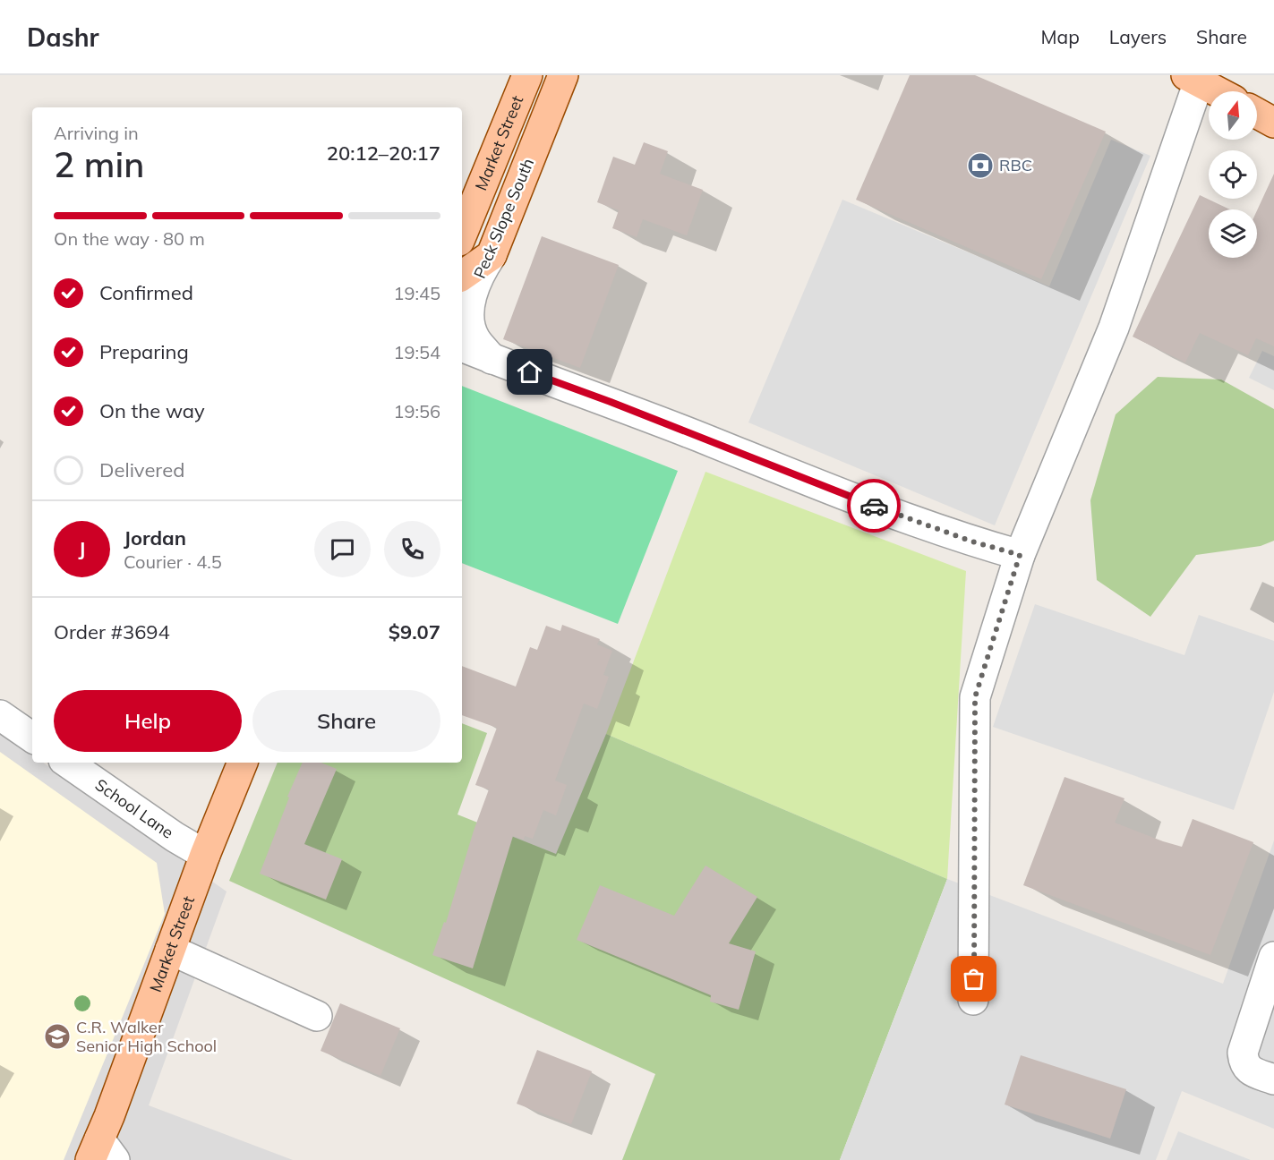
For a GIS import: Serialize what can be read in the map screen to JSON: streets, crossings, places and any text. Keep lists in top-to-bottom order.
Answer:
{
  "streets": {
    "main road": ["Market Street", "Peck Slope South"],
    "street": ["School Lane"]
  },
  "crossings": [
    ["Market Street", "School Lane"]
  ],
  "places": {
    "bank": ["RBC"],
    "school or university": ["C.R. Walker Senior High School"]
  },
  "north": "top",
  "page": {
    "header": "Dashr",
    "nav": ["Map", "Layers", "Share"],
    "heading": ["2 min", "Arriving in", "20:12–20:17"],
    "panel": [
      "Jordan",
      "Courier · 4.5",
      "Order #3694",
      "$9.07"
    ],
    "bar": "On the way · 80 m",
    "list": [
      ["Confirmed", "19:45"],
      ["Preparing", "19:54"],
      ["On the way", "19:56"],
      "Delivered"
    ],
    "round": "J",
    "buttons": ["Help", "Share"]
  }
}
